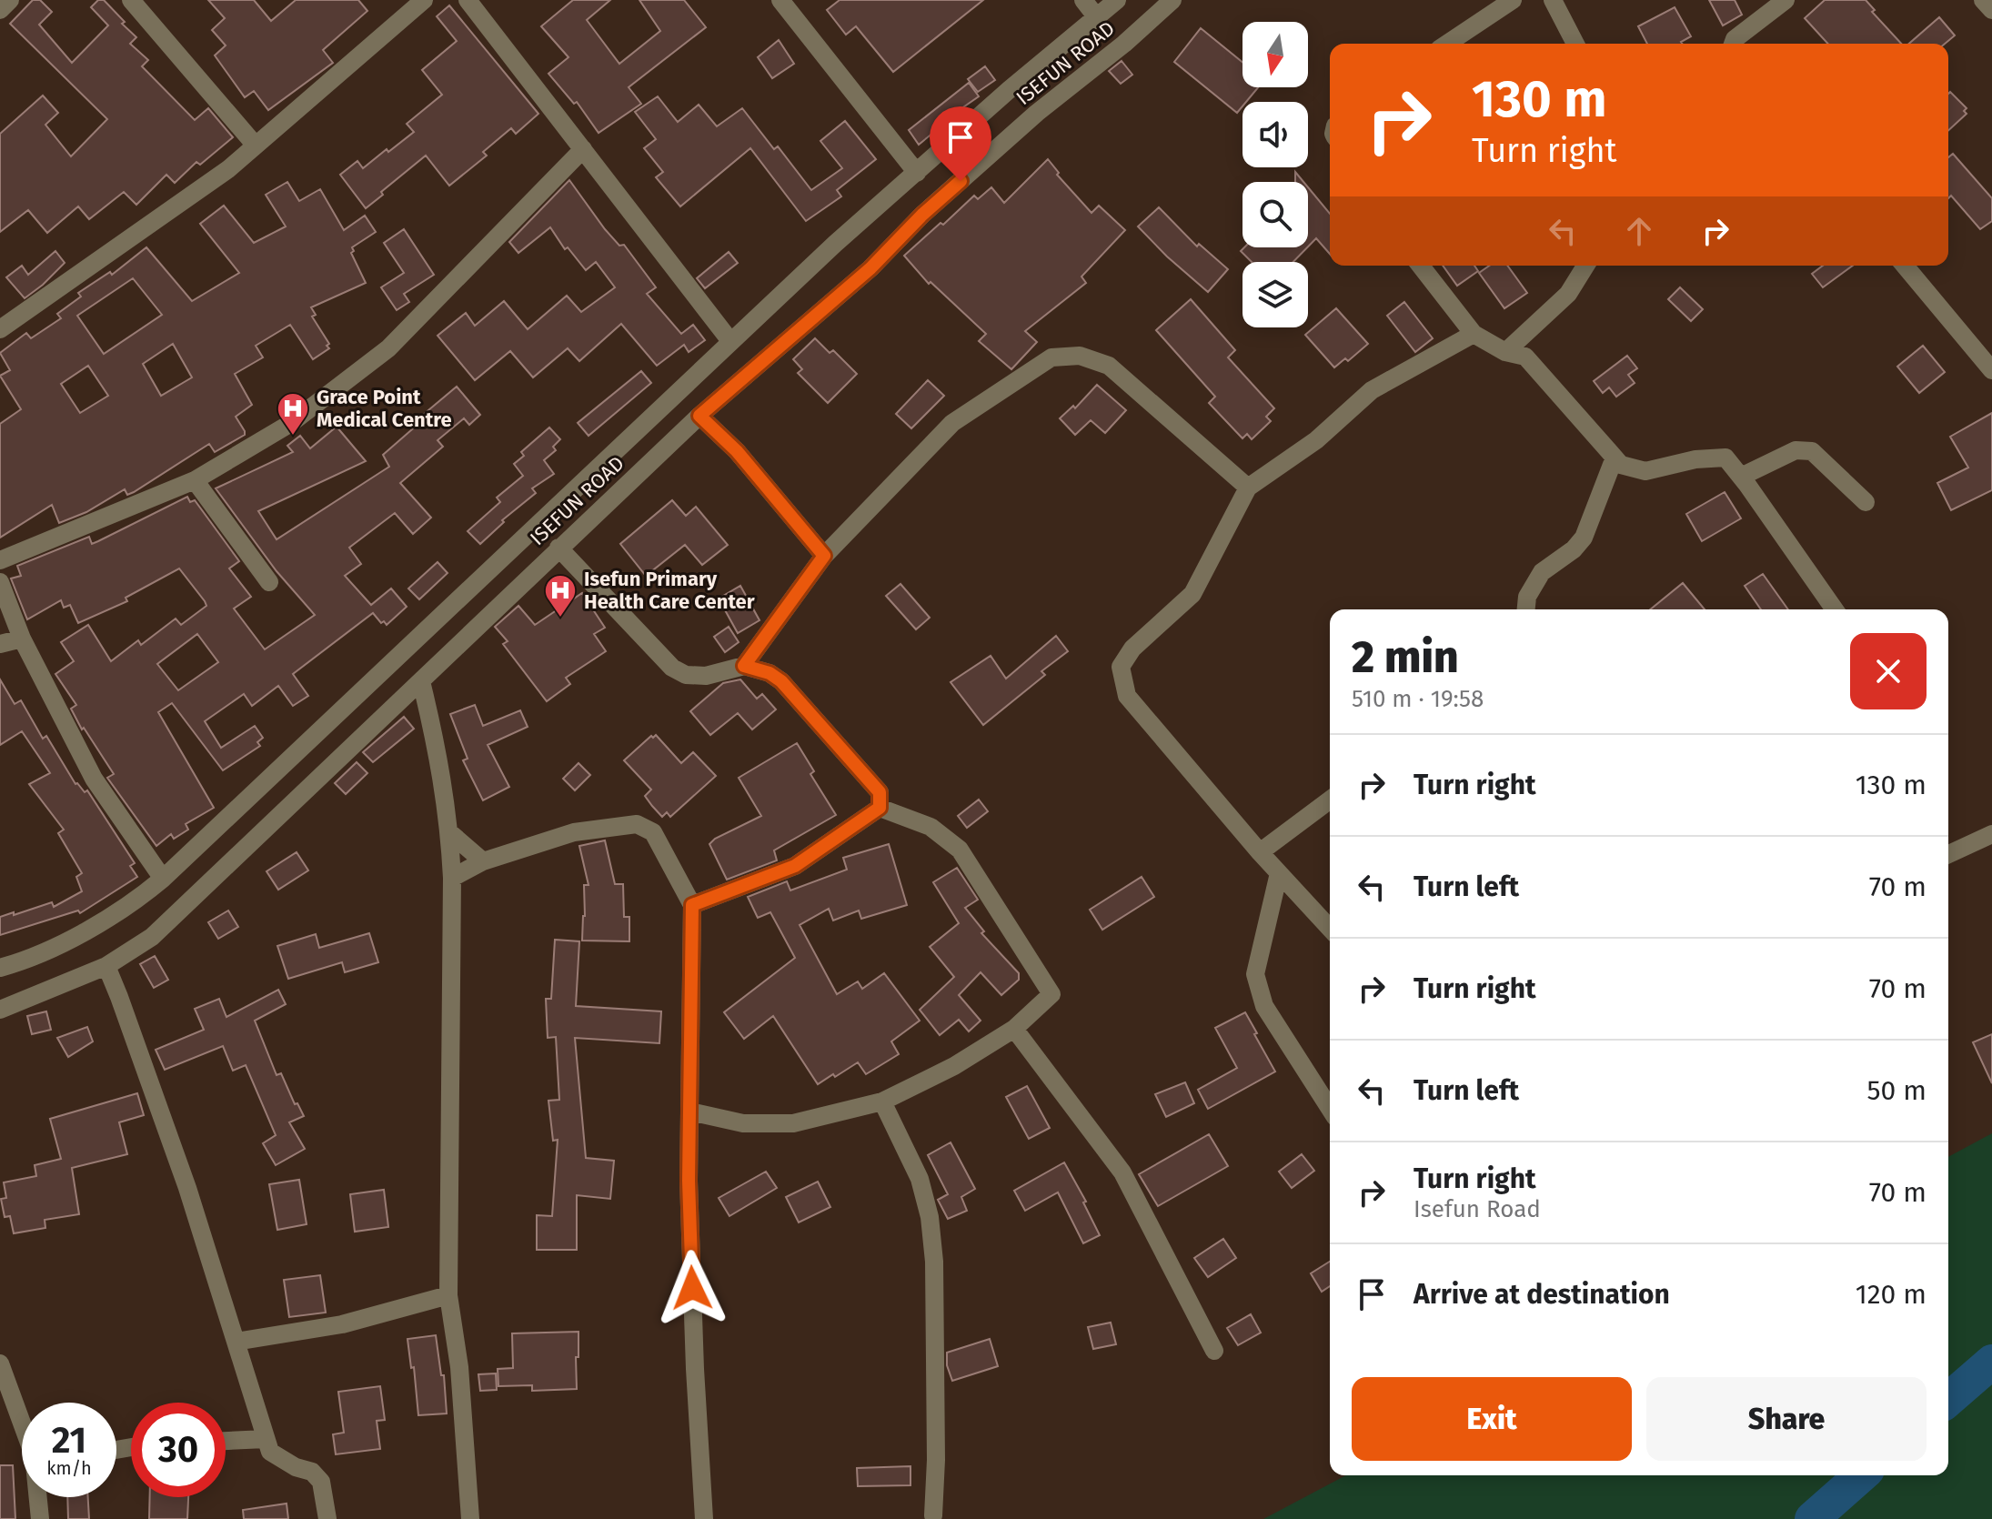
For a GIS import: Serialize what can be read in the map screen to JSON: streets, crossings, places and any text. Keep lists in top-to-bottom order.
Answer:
{
  "streets": {
    "street": ["ISEFUN ROAD"]
  },
  "places": {
    "hospital": ["Grace Point Medical Centre", "Isefun Primary Health Care Center"]
  },
  "north": "bottom",
  "page": {
    "turn": ["130 m", "Turn right"],
    "heading": ["2 min", "510 m · 19:58"],
    "list": [
      {
        "name": "Turn right",
        "value": "130 m"
      },
      {
        "name": "Turn left",
        "value": "70 m"
      },
      {
        "name": "Turn right",
        "value": "70 m"
      },
      {
        "name": "Turn left",
        "value": "50 m"
      },
      {
        "name": "Turn right",
        "note": "Isefun Road",
        "value": "70 m"
      },
      {
        "name": "Arrive at destination",
        "value": "120 m"
      }
    ],
    "buttons": ["Exit", "Share"],
    "speed": "21 km/h",
    "limit": "30"
  }
}
